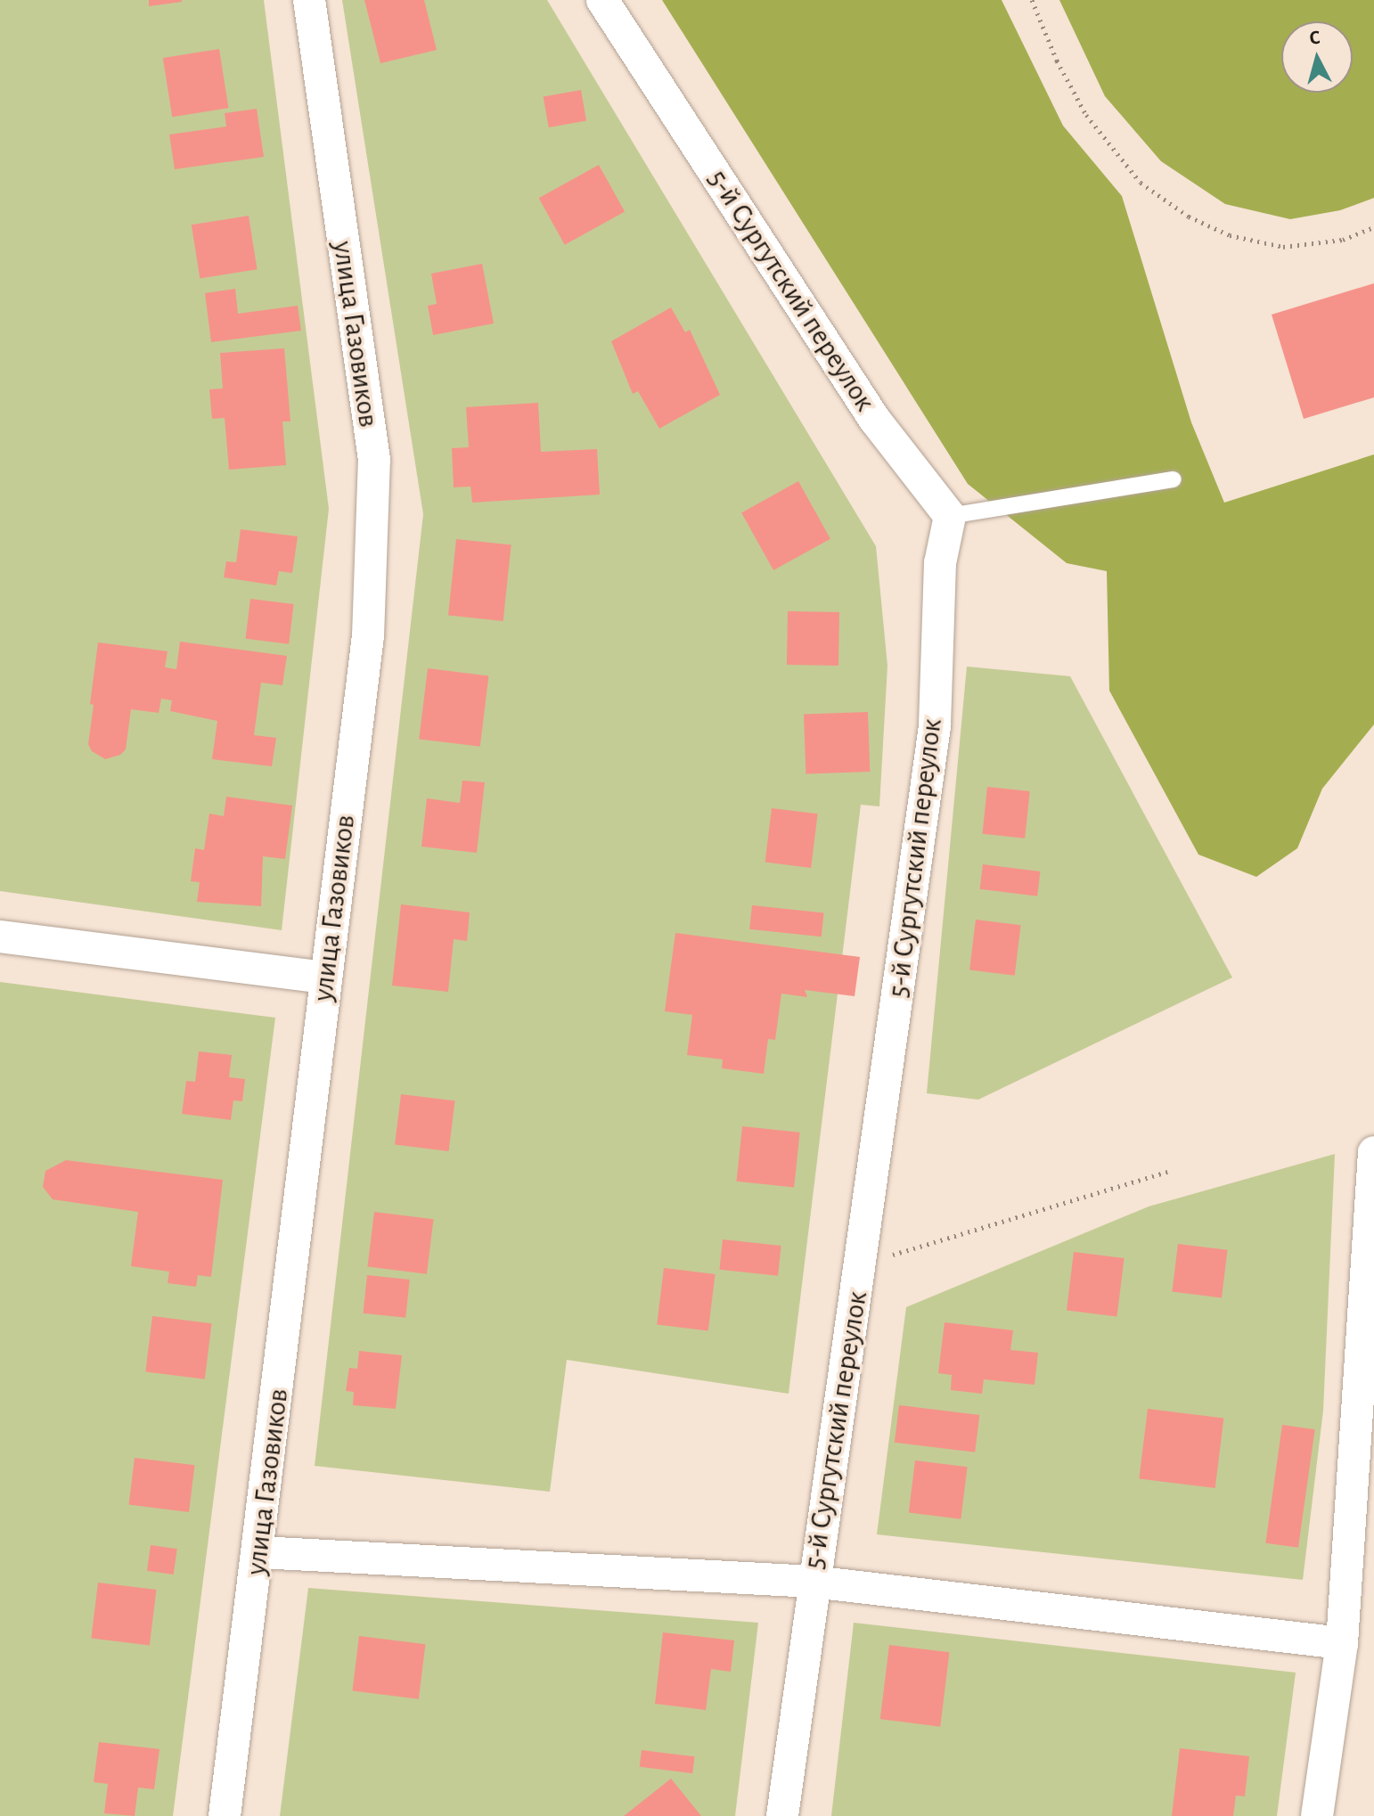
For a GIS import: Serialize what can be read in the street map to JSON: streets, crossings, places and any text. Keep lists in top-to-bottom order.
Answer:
{
  "streets": {
    "street": ["5-й Сургутский переулок", "улица Газовиков"]
  },
  "north": "top"
}
